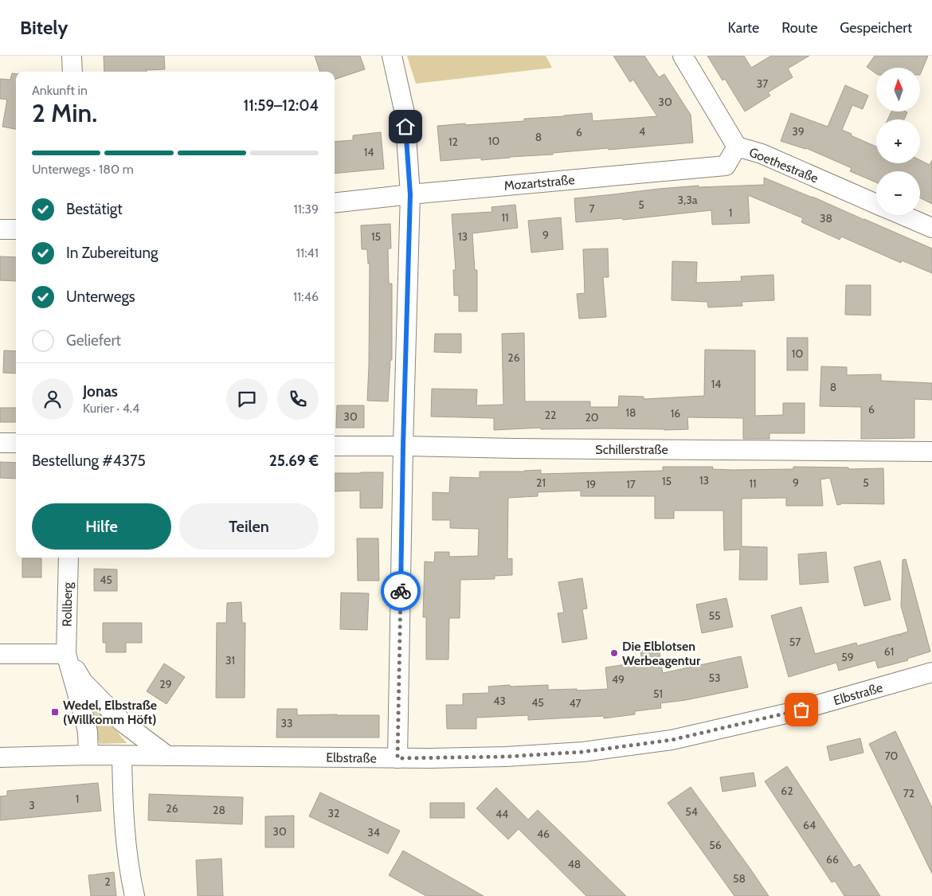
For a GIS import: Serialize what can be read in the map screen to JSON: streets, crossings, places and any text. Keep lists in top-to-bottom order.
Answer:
{
  "streets": {
    "street": [
      "Goethestraße",
      "Mozartstraße",
      "Schillerstraße",
      "Rollberg",
      "Elbstraße"
    ]
  },
  "crossings": [
    ["Goethestraße", "Mozartstraße"]
  ],
  "places": {
    "other": ["Die Elblotsen Werbeagentur"],
    "transit": ["Wedel, Elbstraße (Willkomm Höft)"]
  },
  "house_numbers": [
    "37",
    "30",
    "4",
    "39",
    "6",
    "8",
    "10",
    "12",
    "14",
    "3,3a",
    "5",
    "7",
    "1",
    "11",
    "38",
    "9",
    "15",
    "13",
    "10",
    "26",
    "14",
    "8",
    "6",
    "18",
    "16",
    "22",
    "30",
    "20",
    "13",
    "15",
    "21",
    "9",
    "5",
    "11",
    "19",
    "17",
    "45",
    "55",
    "57",
    "61",
    "59",
    "31",
    "53",
    "49",
    "29",
    "51",
    "43",
    "45",
    "47",
    "33",
    "70",
    "62",
    "72",
    "1",
    "3",
    "26",
    "28",
    "54",
    "32",
    "44",
    "64",
    "30",
    "34",
    "46",
    "56",
    "66",
    "48",
    "58",
    "2"
  ],
  "north": "top",
  "page": {
    "header": "Bitely",
    "nav": ["Karte", "Route", "Gespeichert"],
    "map_buttons": ["+", "−"],
    "heading": ["2 Min.", "Ankunft in", "11:59–12:04"],
    "panel": [
      "Jonas",
      "Kurier · 4.4",
      "Bestellung #4375",
      "25.69 €"
    ],
    "bar": "Unterwegs · 180 m",
    "list": [
      ["Bestätigt", "11:39"],
      ["In Zubereitung", "11:41"],
      ["Unterwegs", "11:46"],
      "Geliefert"
    ],
    "buttons": ["Hilfe", "Teilen"]
  }
}
